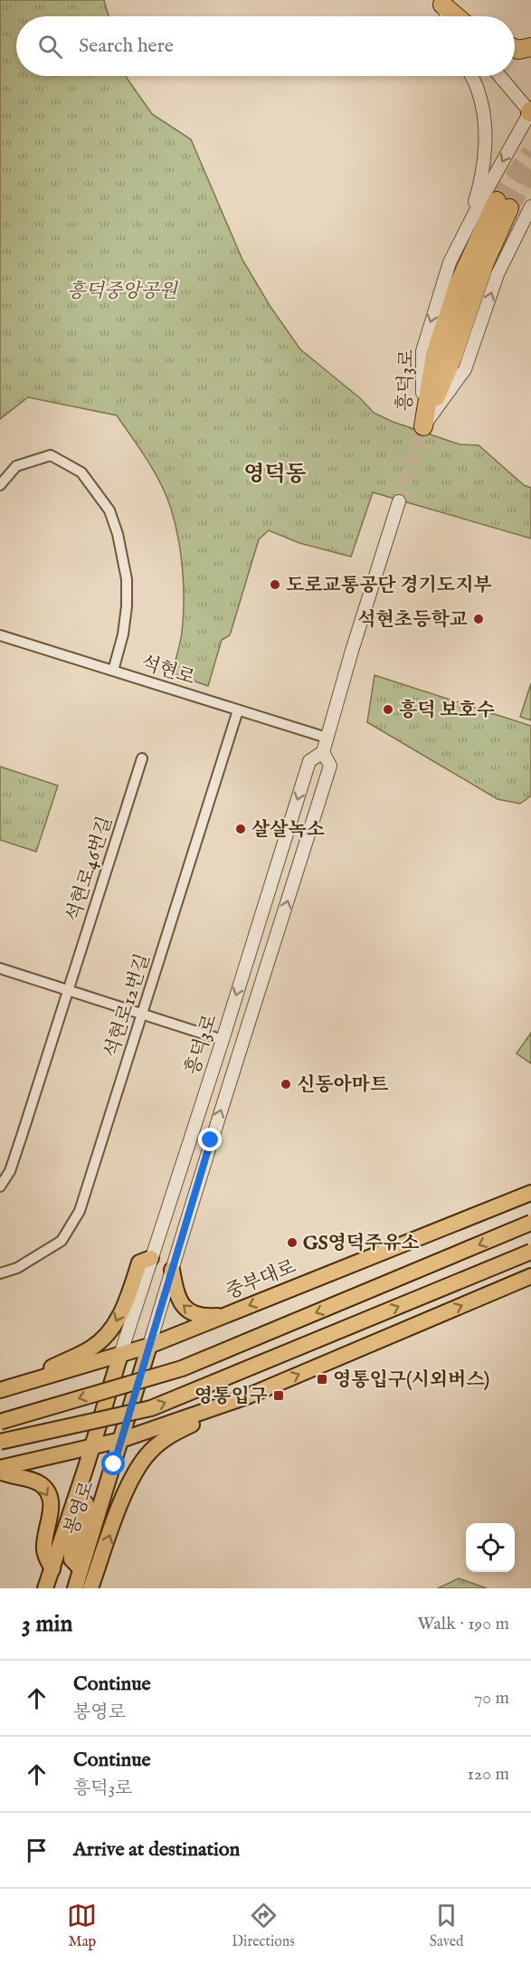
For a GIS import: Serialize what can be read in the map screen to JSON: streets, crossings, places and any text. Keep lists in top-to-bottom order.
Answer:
{
  "streets": {
    "main road": ["중부대로", "봉영로"],
    "street": [
      "흥덕3로",
      "석현로",
      "석현로46번길",
      "석현로12번길"
    ]
  },
  "crossings": [
    ["흥덕3로", "석현로"],
    ["흥덕3로", "중부대로"],
    ["흥덕3로", "봉영로"],
    ["석현로", "석현로12번길"],
    ["중부대로", "봉영로"]
  ],
  "districts": ["영덕동"],
  "parks": ["흥덕중앙공원"],
  "places": {
    "other": [
      "도로교통공단 경기도지부",
      "석현초등학교",
      "흥덕 보호수",
      "살살녹소",
      "신동아마트",
      "GS영덕주유소"
    ],
    "transit": ["영통입구(시외버스)", "영통입구"]
  },
  "page": {
    "search": "Search here",
    "heading": ["3 min", "Walk · 190 m"],
    "list": [
      ["Continue", "봉영로", "70 m"],
      ["Continue", "흥덕3로", "120 m"],
      "Arrive at destination"
    ],
    "nav": ["Map", "Directions", "Saved"]
  }
}
